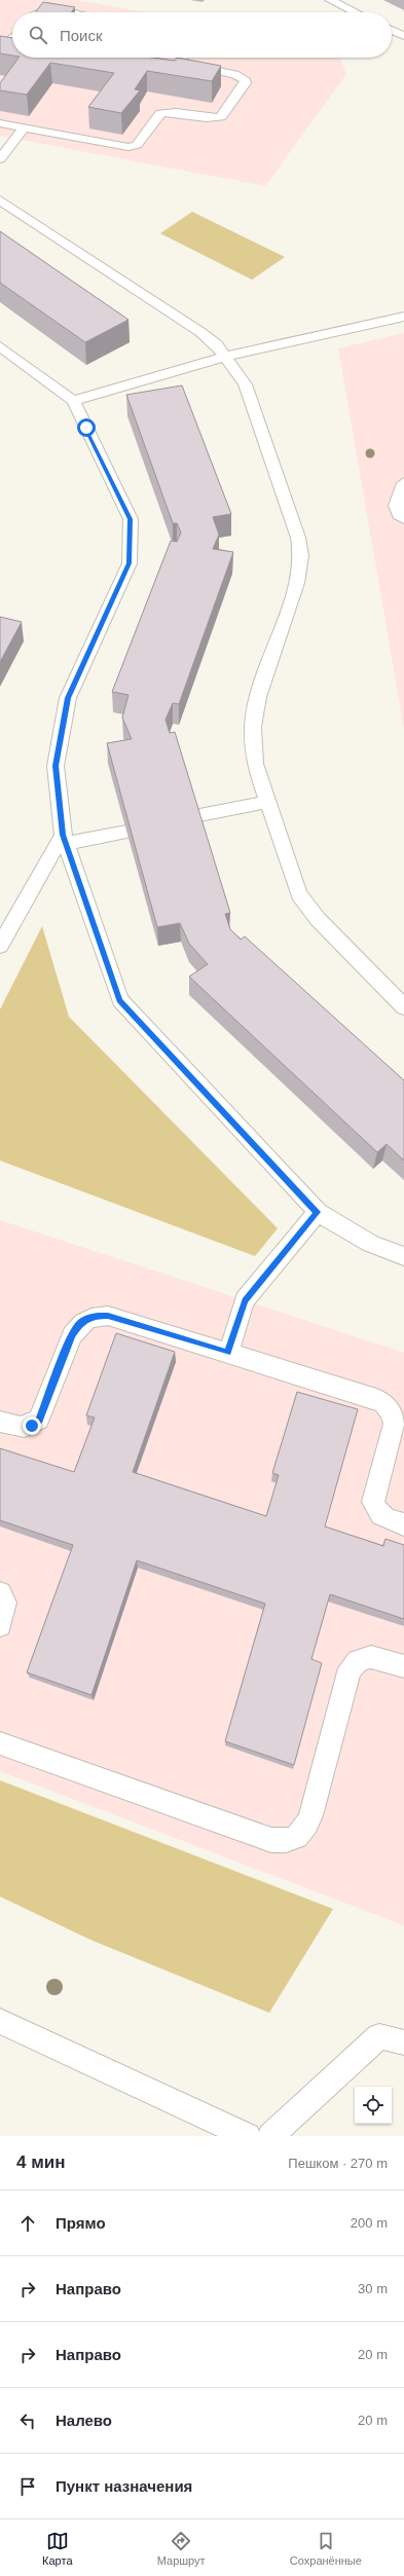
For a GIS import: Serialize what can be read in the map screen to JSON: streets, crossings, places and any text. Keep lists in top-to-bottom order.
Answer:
{
  "page": {
    "search": "Поиск",
    "heading": ["4 мин", "Пешком · 270 m"],
    "list": [
      ["Прямо", "200 m"],
      ["Направо", "30 m"],
      ["Направо", "20 m"],
      ["Налево", "20 m"],
      "Пункт назначения"
    ],
    "nav": ["Карта", "Маршрут", "Сохранённые"]
  }
}
